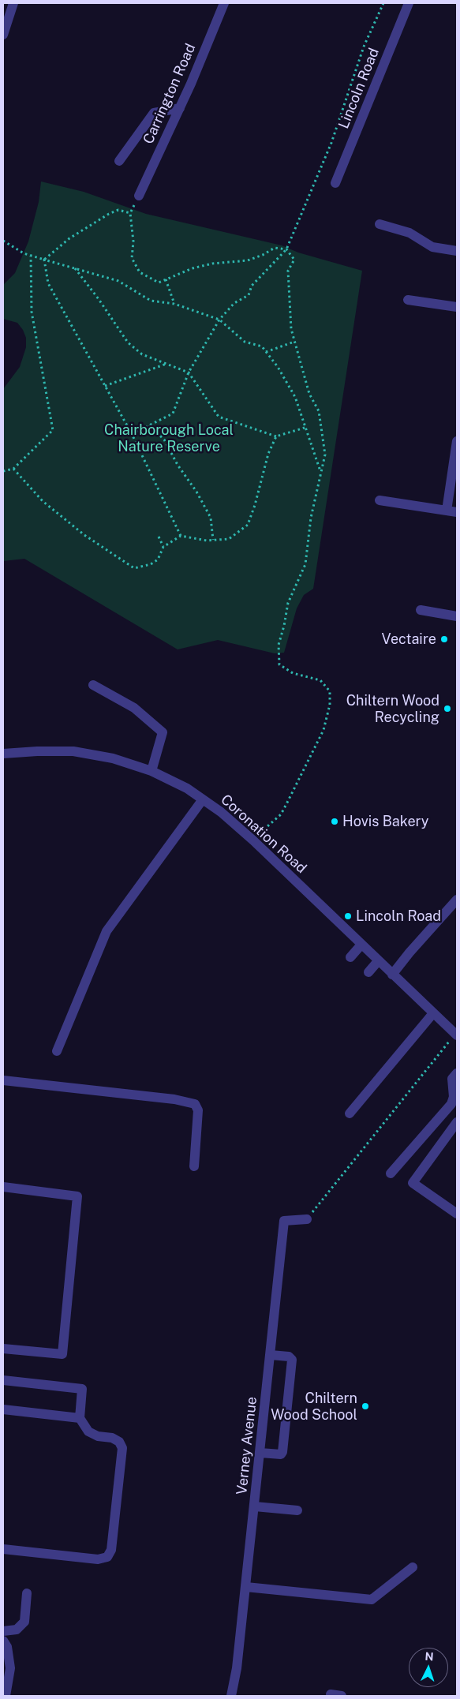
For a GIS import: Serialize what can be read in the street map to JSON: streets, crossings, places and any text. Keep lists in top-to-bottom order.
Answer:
{
  "streets": {
    "street": [
      "Lincoln Road",
      "Carrington Road",
      "Coronation Road",
      "Verney Avenue"
    ]
  },
  "parks": ["Chairborough Local Nature Reserve"],
  "places": [
    "Vectaire",
    "Chiltern Wood Recycling",
    "Hovis Bakery",
    "Lincoln Road",
    "Chiltern Wood School"
  ],
  "north": "top"
}
